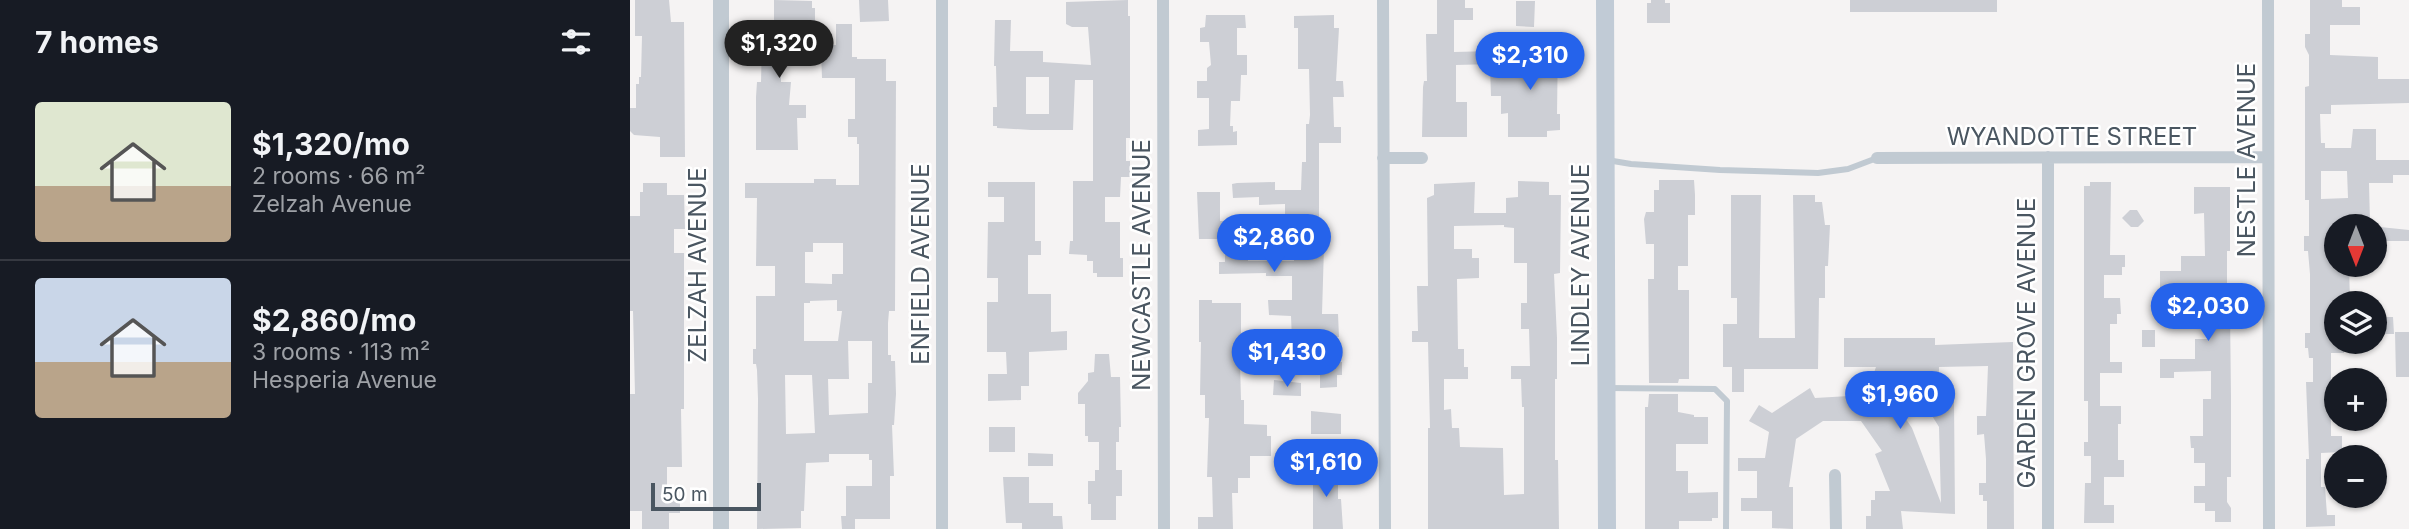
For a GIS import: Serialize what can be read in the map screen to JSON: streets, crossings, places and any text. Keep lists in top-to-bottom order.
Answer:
{
  "streets": {
    "main road": ["LINDLEY AVENUE"],
    "street": [
      "WYANDOTTE STREET",
      "NESTLE AVENUE",
      "ENFIELD AVENUE",
      "ZELZAH AVENUE",
      "NEWCASTLE AVENUE",
      "GARDEN GROVE AVENUE"
    ]
  },
  "crossings": [
    ["WYANDOTTE STREET", "NESTLE AVENUE"],
    ["WYANDOTTE STREET", "GARDEN GROVE AVENUE"]
  ],
  "scale_bar": "50 m",
  "north": "bottom",
  "page": {
    "heading": "7 homes",
    "price": [
      "$1,320",
      "$2,310",
      "$2,860",
      "$2,030",
      "$1,430",
      "$1,960",
      "$1,610"
    ],
    "list": [
      {
        "name": "$1,320/mo",
        "note": "2 rooms · 66 m² · Zelzah Avenue"
      },
      {
        "name": "$2,860/mo",
        "note": "3 rooms · 113 m² · Hesperia Avenue"
      }
    ],
    "map_buttons": ["+", "−"],
    "scale": "50 m"
  }
}
